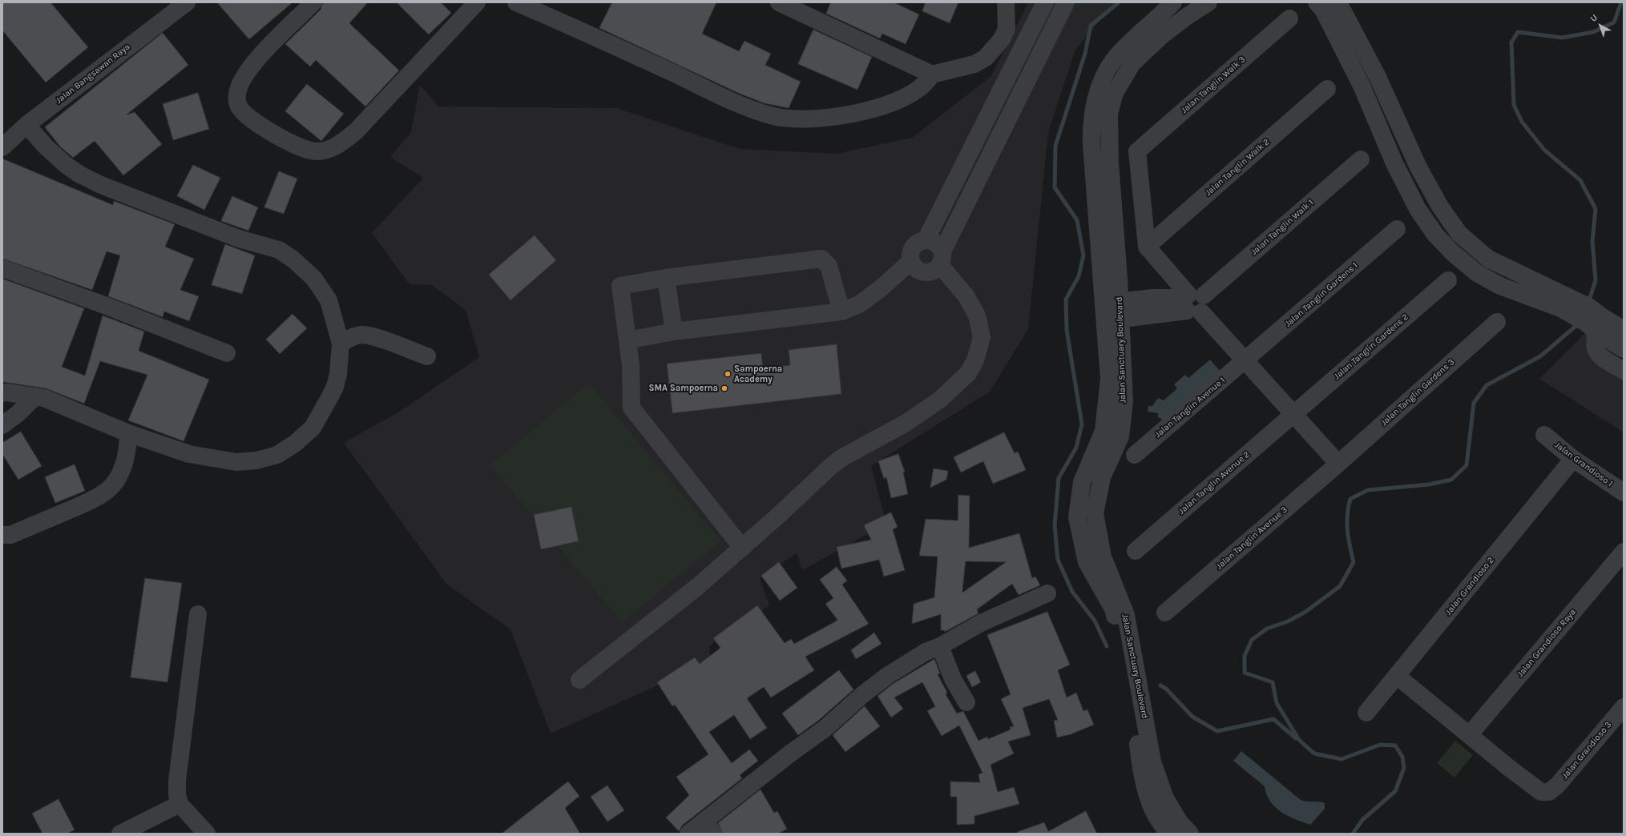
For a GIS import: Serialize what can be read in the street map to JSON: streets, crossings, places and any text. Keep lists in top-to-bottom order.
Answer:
{
  "streets": {
    "street": [
      "Jalan Bangsawan Raya",
      "Jalan Tanglin Walk 3",
      "Jalan Tanglin Walk 2",
      "Jalan Tanglin Walk 1",
      "Jalan Tanglin Gardens 1",
      "Jalan Tanglin Gardens 2",
      "Jalan Sanctuary Boulevard",
      "Jalan Tanglin Gardens 3",
      "Jalan Tanglin Avenue 1",
      "Jalan Grandioso 1",
      "Jalan Tanglin Avenue 2",
      "Jalan Tanglin Avenue 3",
      "Jalan Grandioso 2",
      "Jalan Grandioso Raya",
      "Jalan Grandioso 3"
    ]
  },
  "crossings": [
    ["Jalan Tanglin Walk 3", "Jalan Tanglin Walk 2"],
    ["Jalan Tanglin Gardens 1", "Jalan Tanglin Avenue 1"],
    ["Jalan Tanglin Gardens 2", "Jalan Tanglin Avenue 2"],
    ["Jalan Tanglin Gardens 3", "Jalan Tanglin Avenue 3"],
    ["Jalan Grandioso 1", "Jalan Grandioso 2"],
    ["Jalan Grandioso Raya", "Jalan Grandioso 3"]
  ],
  "places": ["Sampoerna Academy", "SMA Sampoerna"],
  "north": "top left"
}
